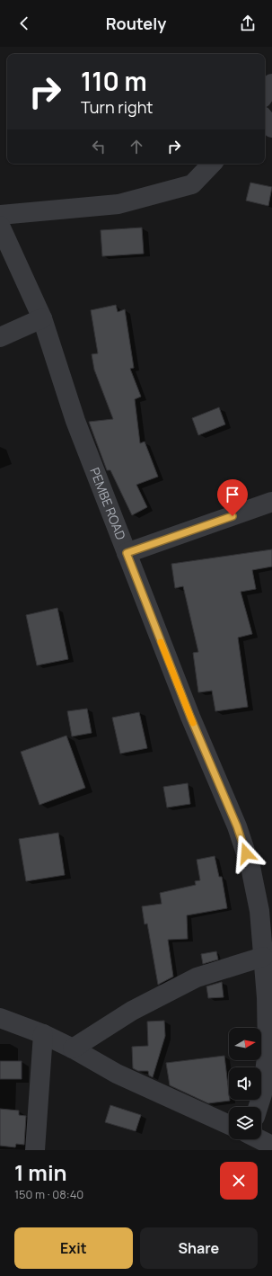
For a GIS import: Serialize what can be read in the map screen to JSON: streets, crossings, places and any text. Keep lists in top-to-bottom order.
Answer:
{
  "streets": {
    "street": ["PEMBE ROAD"]
  },
  "north": "right",
  "page": {
    "header": "Routely",
    "turn": ["110 m", "Turn right"],
    "heading": ["1 min", "150 m · 08:40"],
    "buttons": ["Exit", "Share"]
  }
}
